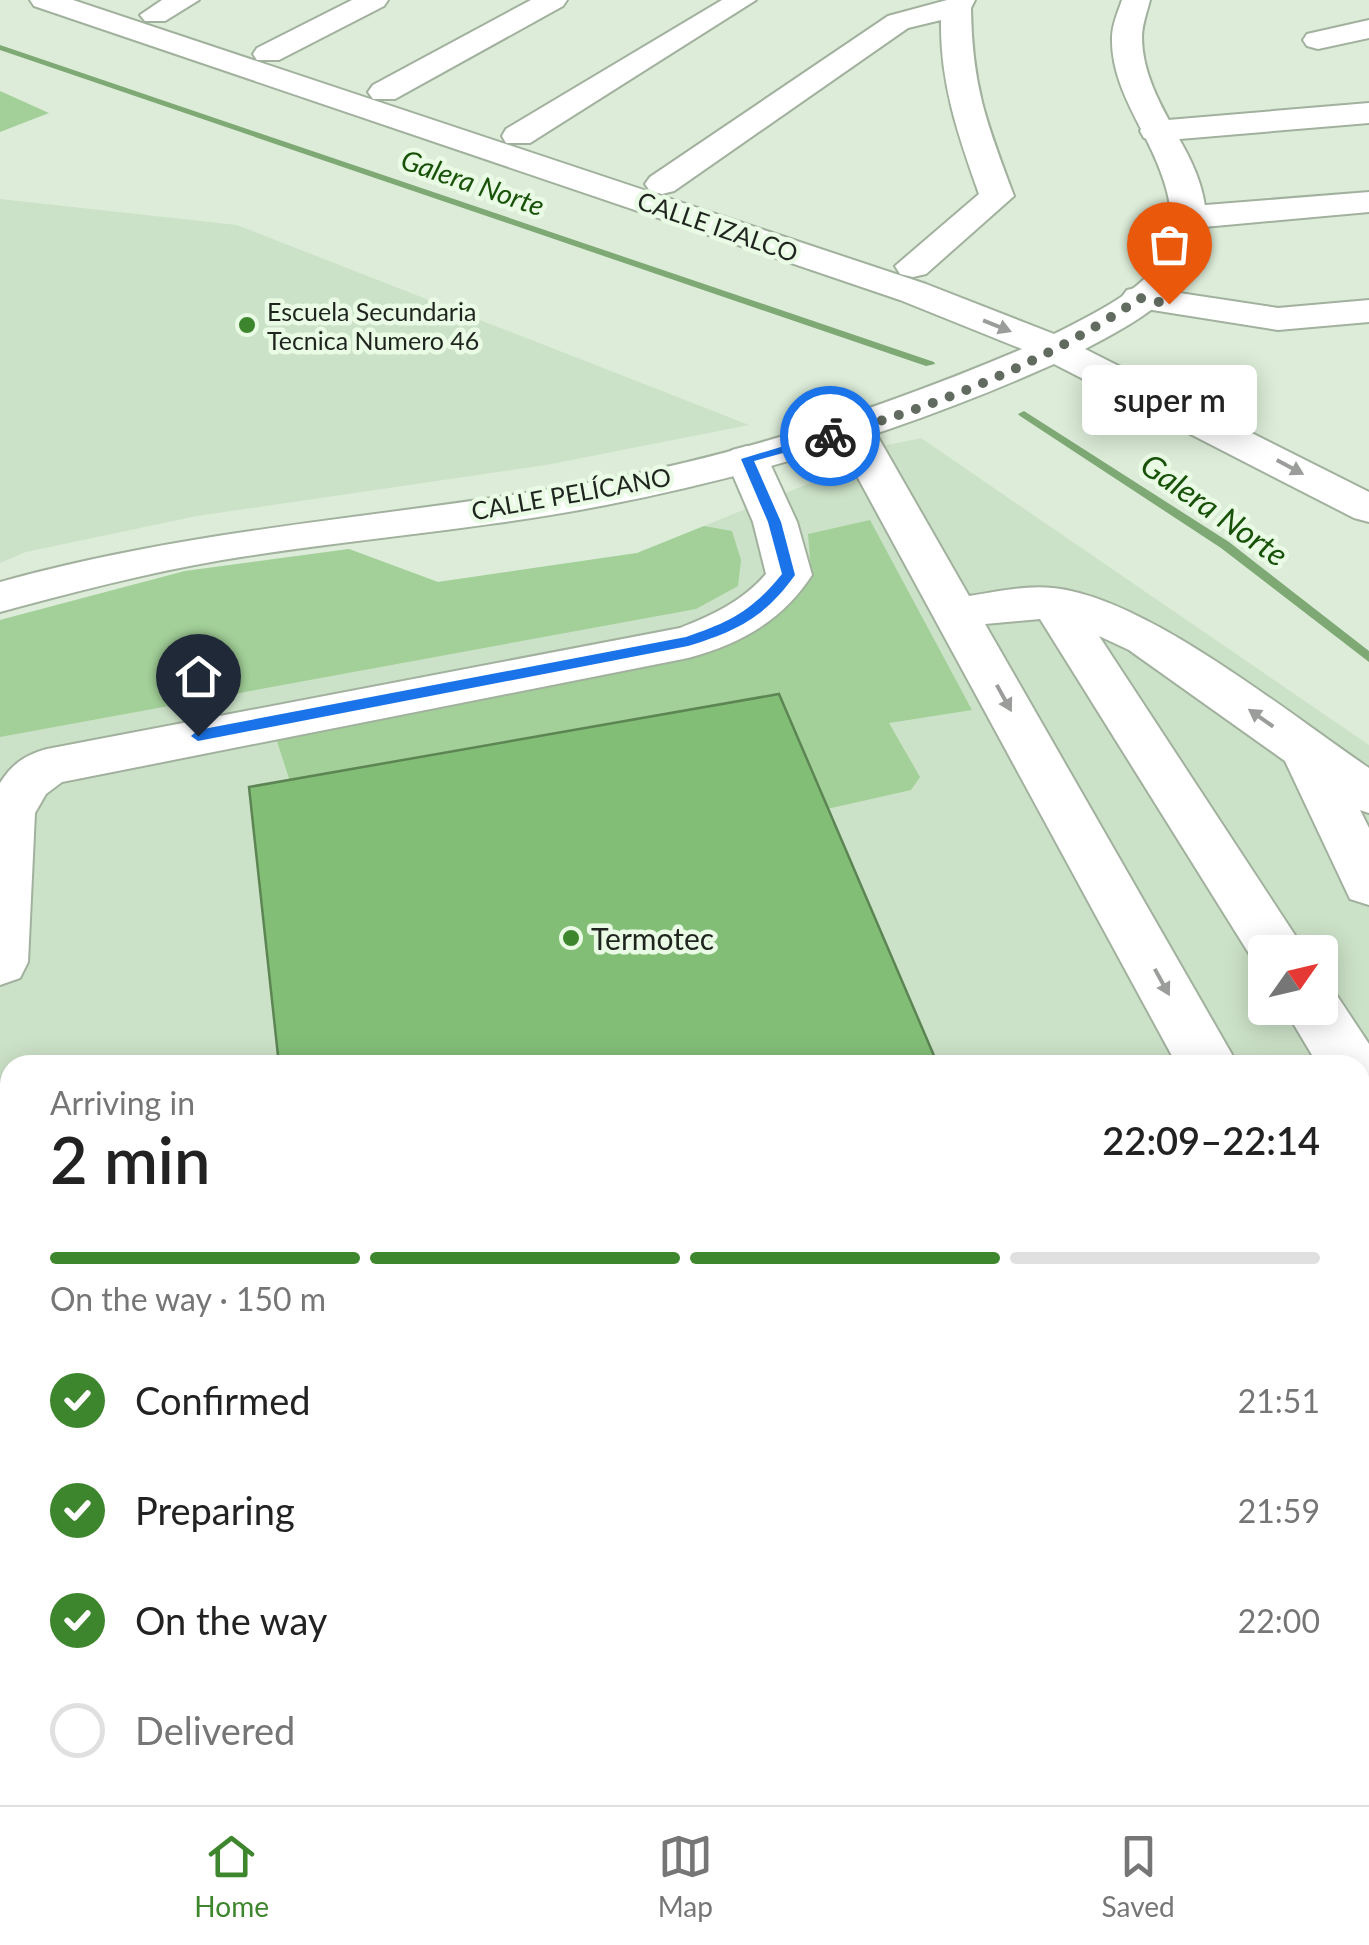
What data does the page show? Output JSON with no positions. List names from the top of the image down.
{
  "streets": {
    "main road": ["CALLE IZALCO", "CALLE PELÍCANO"]
  },
  "crossings": [
    ["CALLE IZALCO", "CALLE PELÍCANO"]
  ],
  "water": ["Galera Norte"],
  "places": ["super m", "Escuela Secundaria Tecnica Numero 46", "Termotec"],
  "north": "top right",
  "page": {
    "bubble": "super m",
    "heading": ["2 min", "Arriving in", "22:09–22:14"],
    "bar": "On the way · 150 m",
    "list": [
      ["Confirmed", "21:51"],
      ["Preparing", "21:59"],
      ["On the way", "22:00"],
      "Delivered"
    ],
    "tabs": ["Home", "Map", "Saved"]
  }
}
